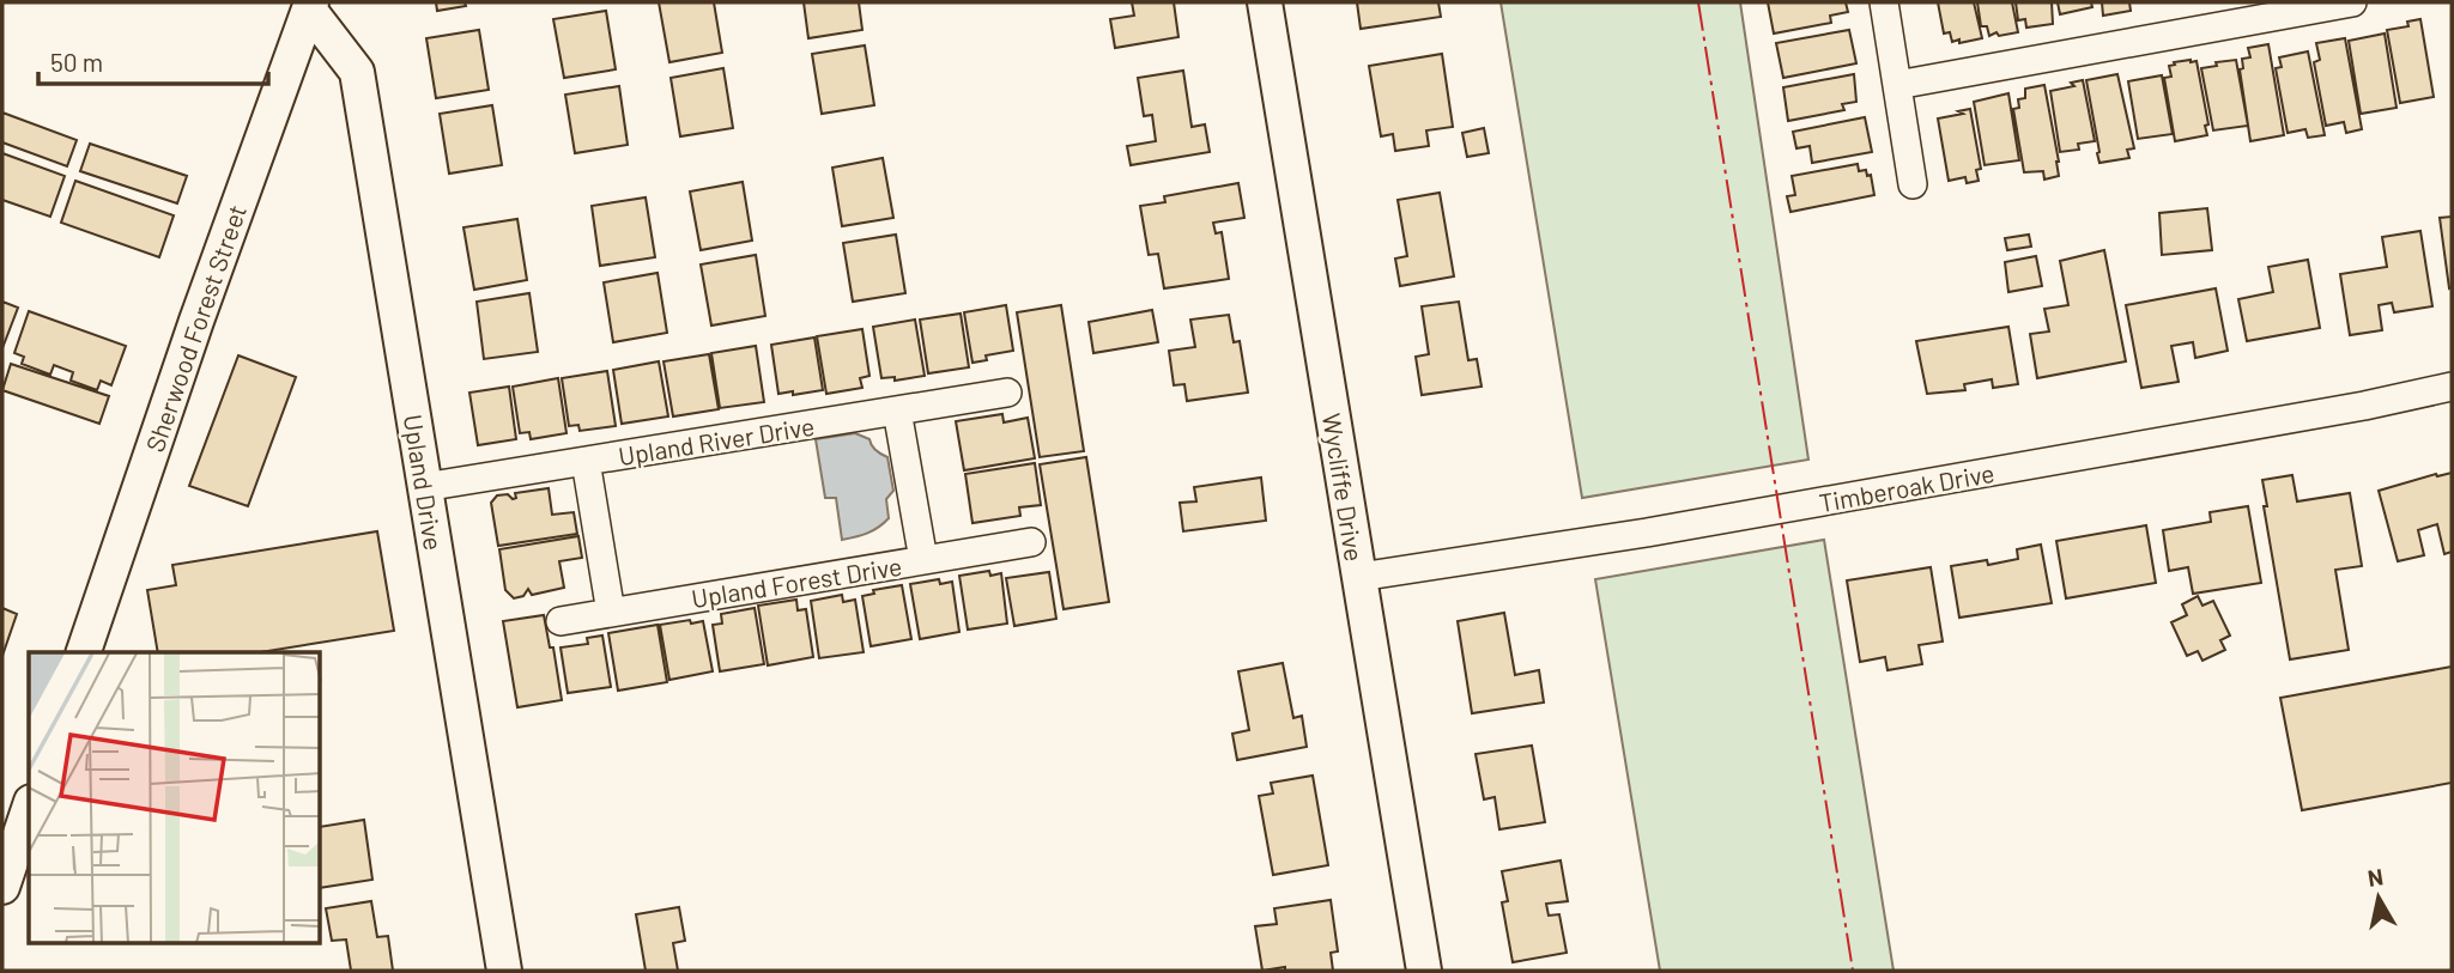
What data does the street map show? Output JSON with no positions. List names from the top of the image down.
{
  "streets": {
    "street": [
      "Sherwood Forest Street",
      "Upland River Drive",
      "Upland Drive",
      "Wycliffe Drive",
      "Timberoak Drive",
      "Upland Forest Drive"
    ]
  },
  "crossings": [
    ["Sherwood Forest Street", "Upland Drive"],
    ["Upland River Drive", "Upland Drive"],
    ["Wycliffe Drive", "Timberoak Drive"]
  ],
  "scale_bar": "50 m",
  "north": "top"
}
